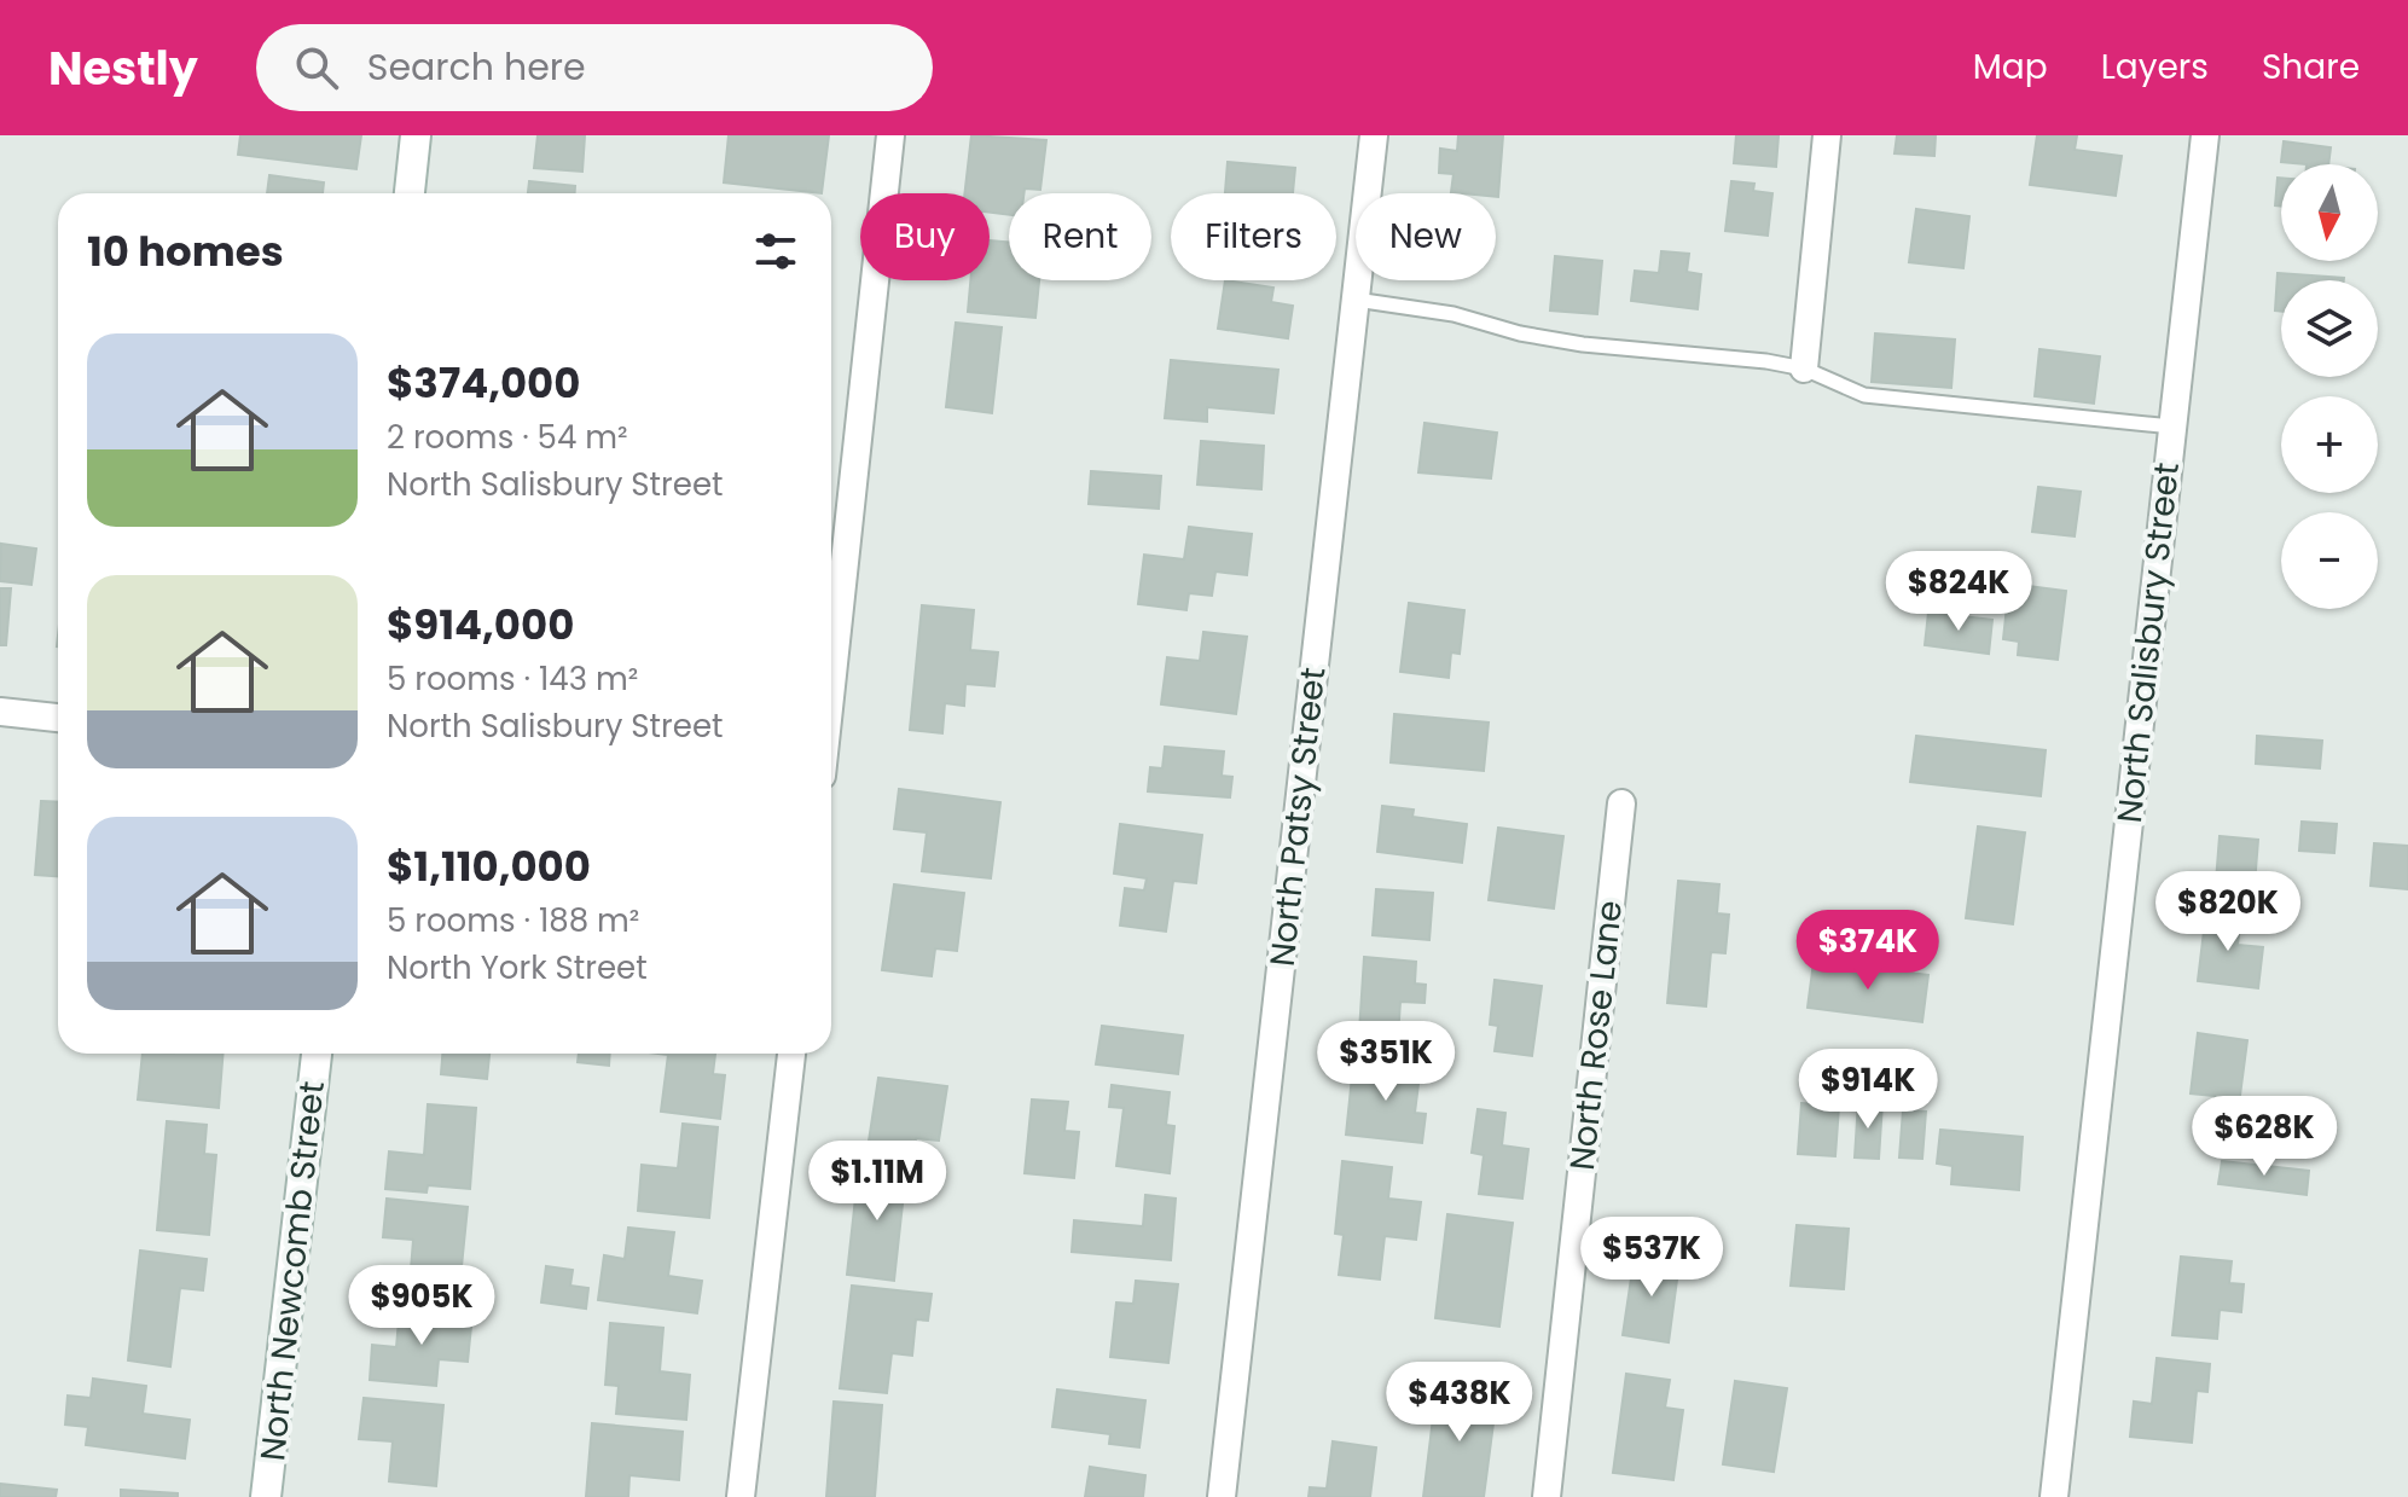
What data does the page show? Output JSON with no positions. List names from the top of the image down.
{
  "streets": {
    "main road": ["North Newcomb Street"],
    "street": ["North Salisbury Street", "North Patsy Street", "North Rose Lane"]
  },
  "north": "bottom",
  "page": {
    "header": "Nestly",
    "search": "Search here",
    "nav": ["Map", "Layers", "Share"],
    "map_buttons": ["+", "−"],
    "chip": [
      "Buy",
      "Rent",
      "Filters",
      "New"
    ],
    "heading": "10 homes",
    "list": [
      {
        "name": "$374,000",
        "note": "2 rooms · 54 m² · North Salisbury Street"
      },
      {
        "name": "$914,000",
        "note": "5 rooms · 143 m² · North Salisbury Street"
      },
      {
        "name": "$1,110,000",
        "note": "5 rooms · 188 m² · North York Street"
      }
    ],
    "price": [
      "$824K",
      "$820K",
      "$374K",
      "$351K",
      "$914K",
      "$628K",
      "$1.11M",
      "$537K",
      "$905K",
      "$438K"
    ]
  }
}
